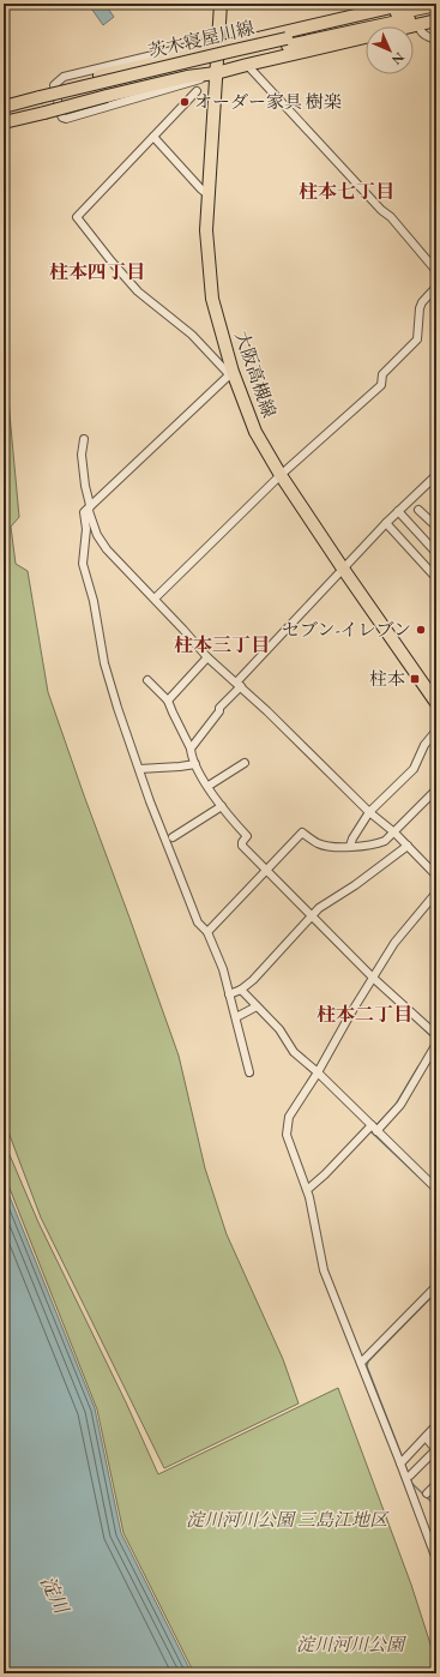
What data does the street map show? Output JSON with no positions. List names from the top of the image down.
{
  "streets": {
    "main road": ["茨木寝屋川線", "大阪高槻線"]
  },
  "districts": [
    "柱本七丁目",
    "柱本四丁目",
    "柱本三丁目",
    "柱本二丁目"
  ],
  "water": ["淀川"],
  "parks": ["淀川河川公園 三島江地区", "淀川河川公園"],
  "places": {
    "other": ["オーダー家具 樹楽", "セブン-イレブン"],
    "transit": ["柱本"]
  },
  "north": "bottom right"
}
